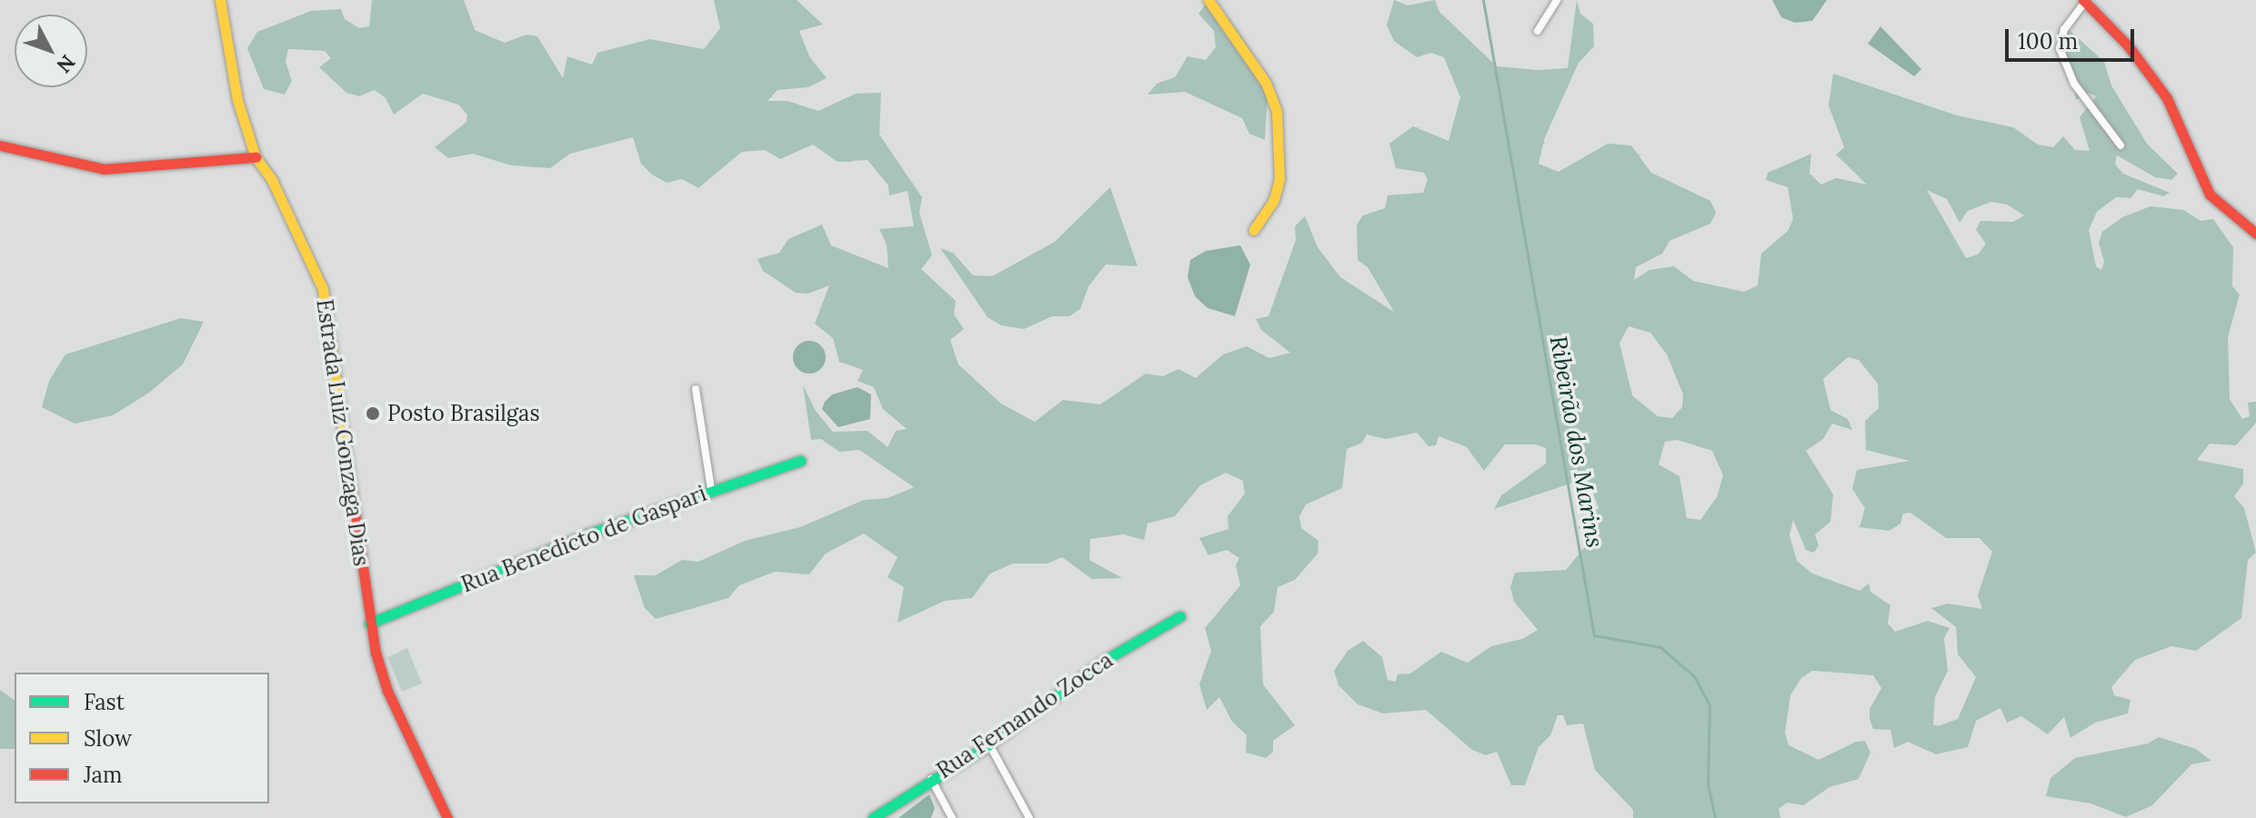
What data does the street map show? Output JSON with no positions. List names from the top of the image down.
{
  "streets": {
    "street": ["Estrada Luiz Gonzaga Dias", "Rua Benedicto de Gaspari", "Rua Fernando Zocca"]
  },
  "crossings": [
    ["Estrada Luiz Gonzaga Dias", "Rua Benedicto de Gaspari"]
  ],
  "water": ["Ribeirão dos Marins"],
  "places": ["Posto Brasilgas"],
  "legend": ["Fast", "Slow", "Jam"],
  "scale_bar": "100 m",
  "north": "bottom right"
}
